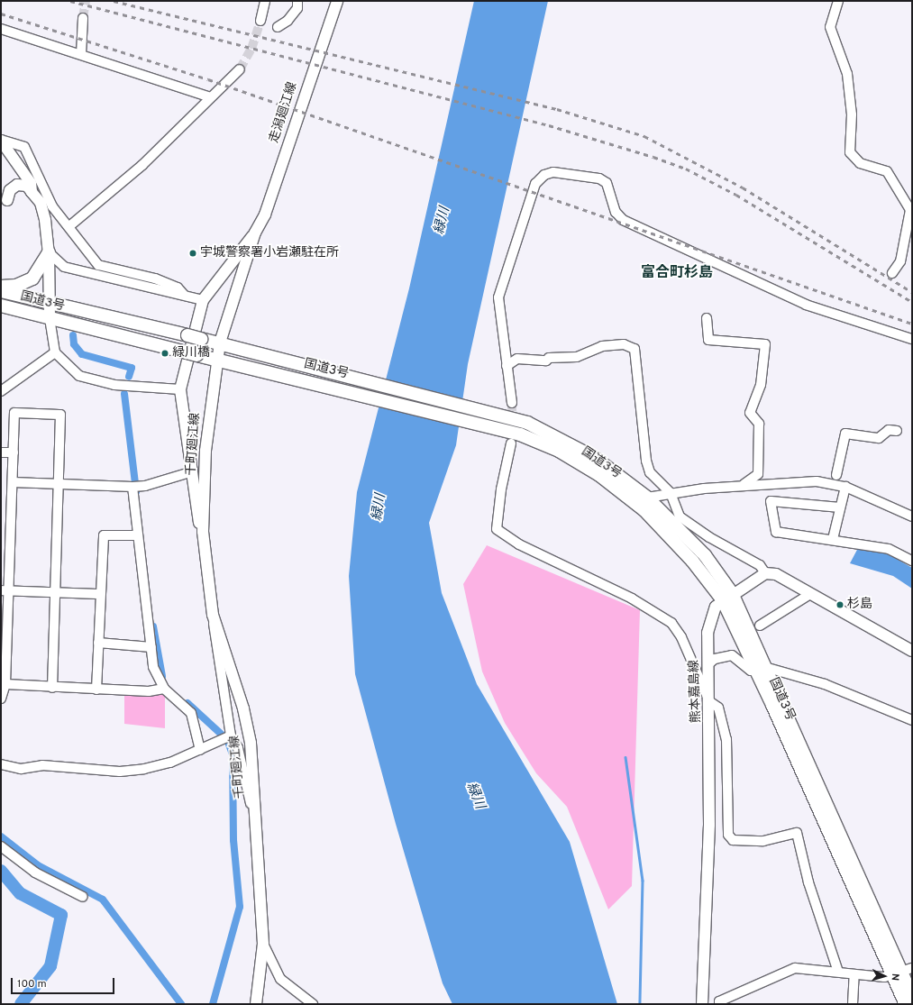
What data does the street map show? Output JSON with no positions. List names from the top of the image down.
{
  "streets": {
    "highway": ["国道3号"],
    "main road": ["走潟廻江線", "千町廻江線", "熊本嘉島線"]
  },
  "crossings": [
    ["走潟廻江線", "国道3号"],
    ["走潟廻江線", "千町廻江線"],
    ["国道3号", "千町廻江線"],
    ["国道3号", "熊本嘉島線"]
  ],
  "districts": ["富合町杉島"],
  "water": ["緑川"],
  "places": ["宇城警察署小岩瀬駐在所", "緑川橋", "杉島"],
  "scale_bar": "100 m",
  "north": "right"
}
